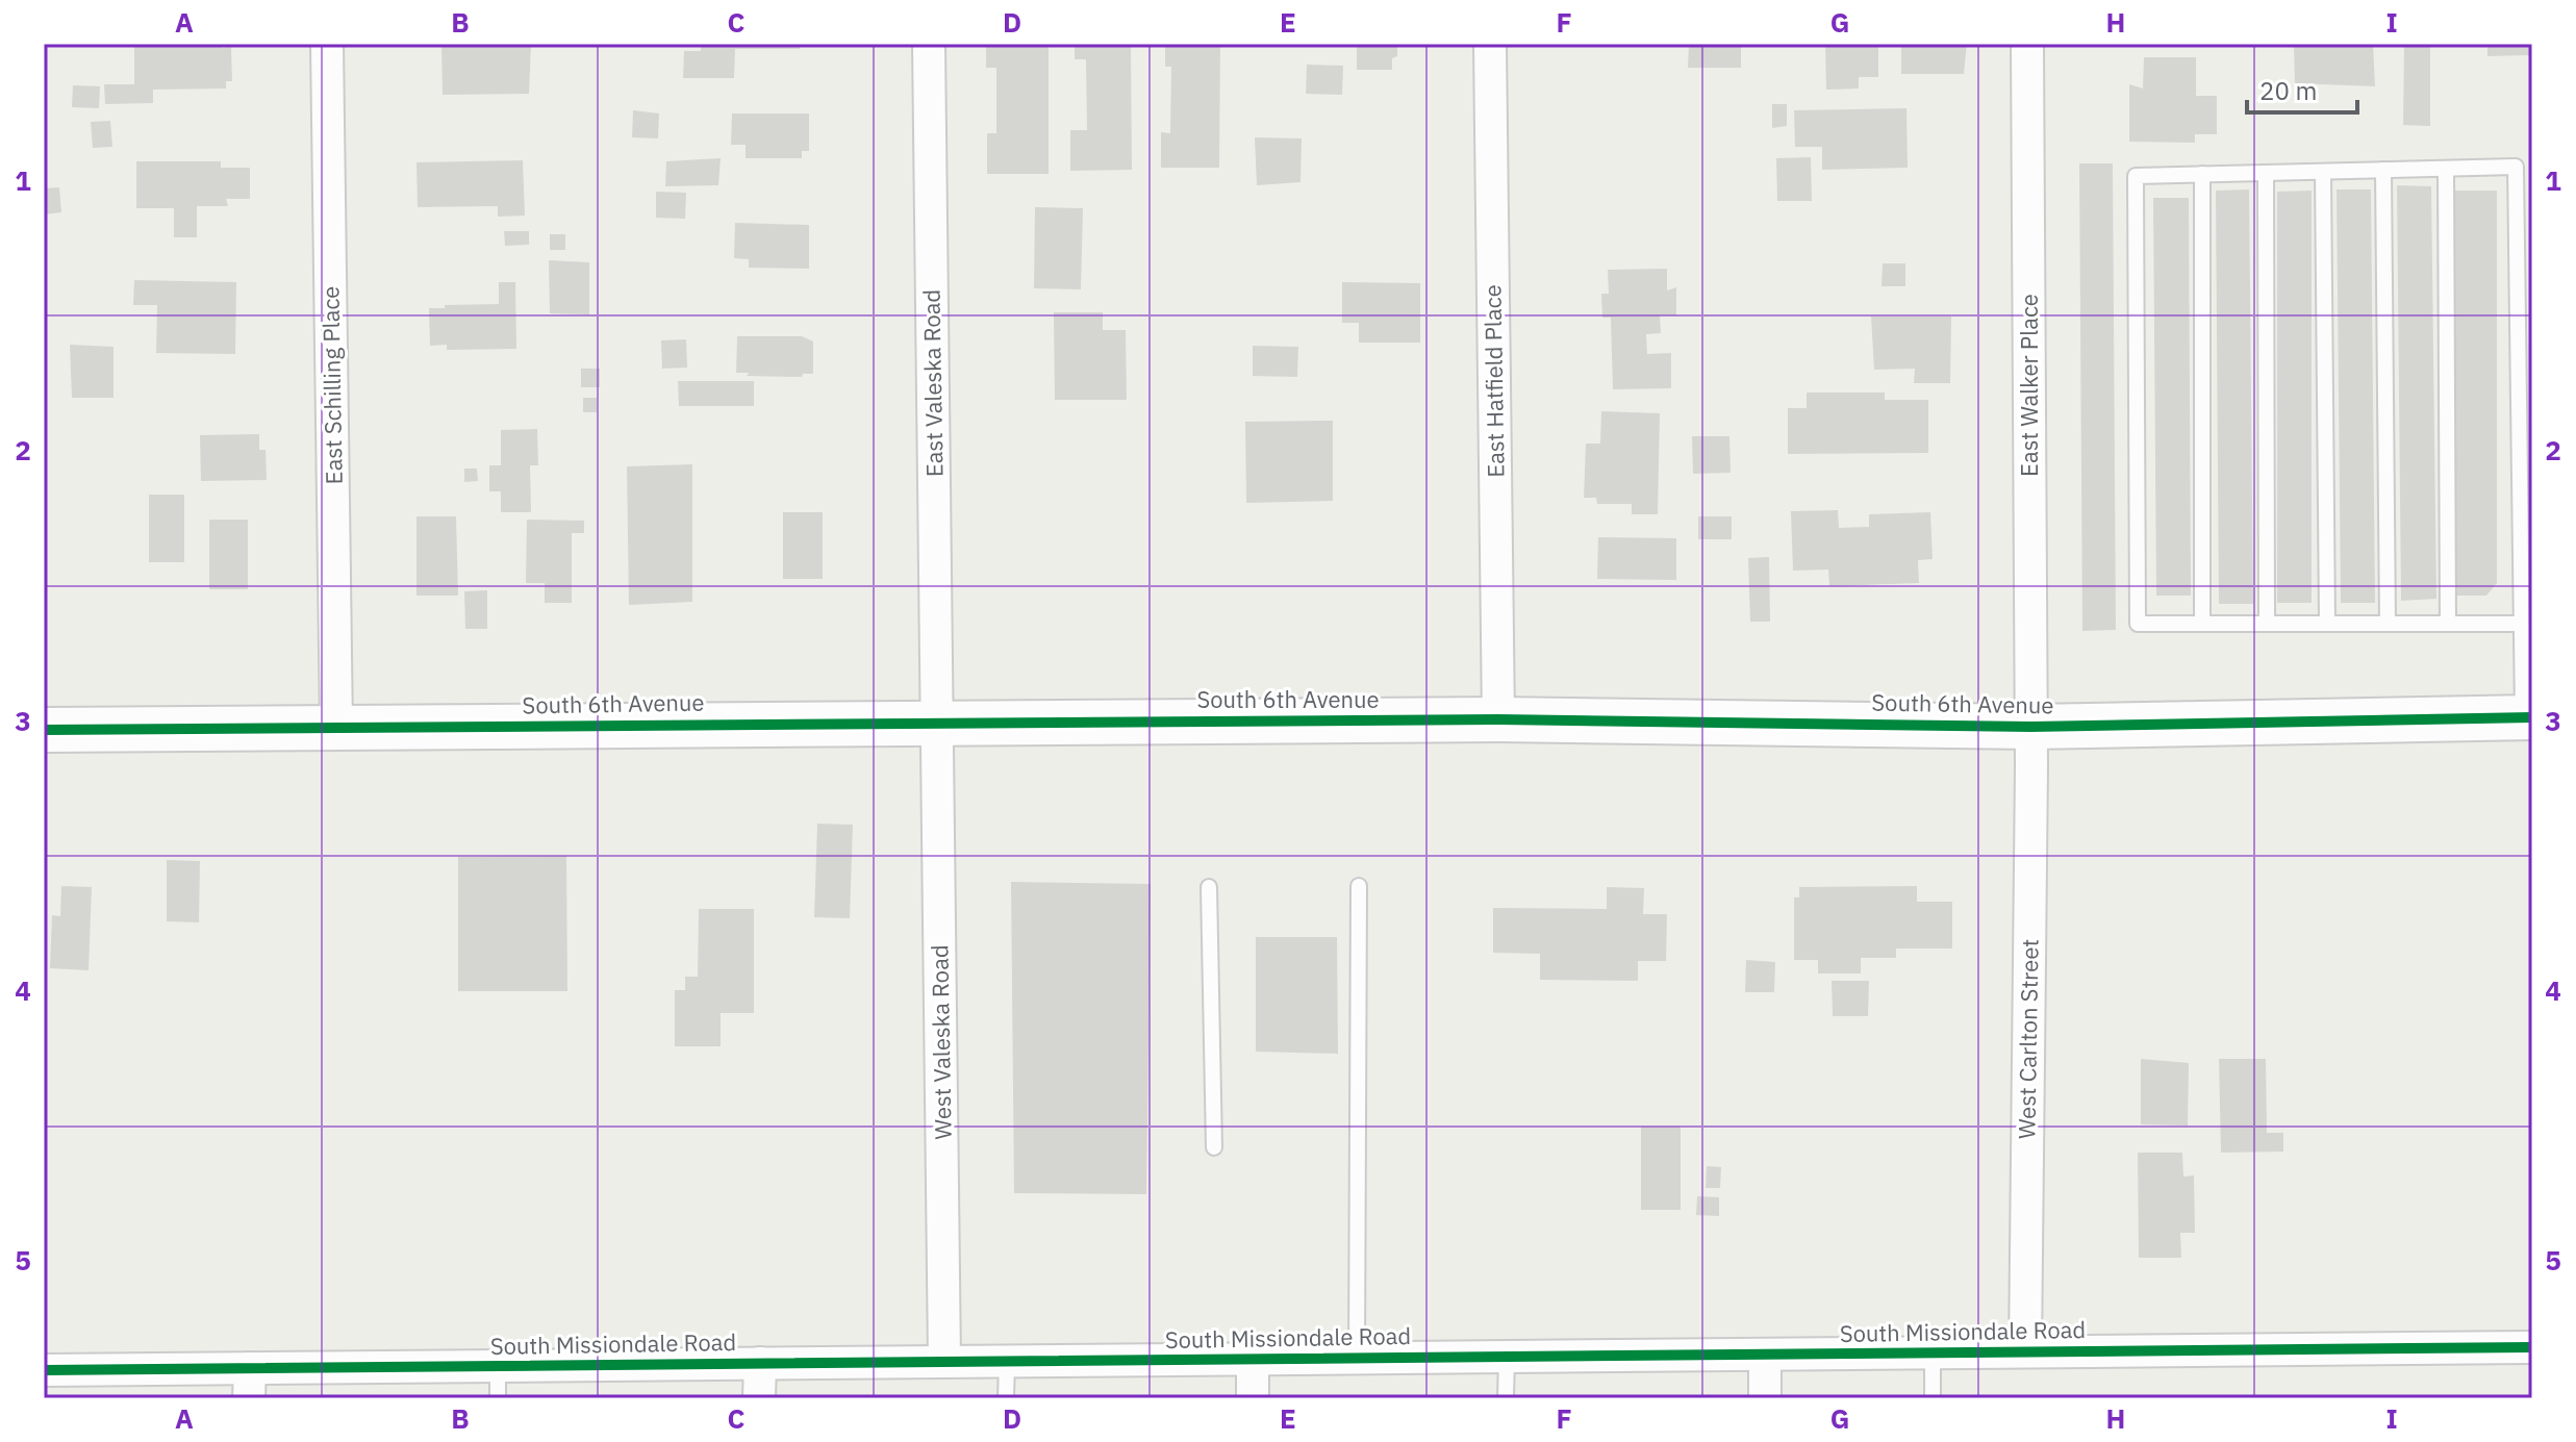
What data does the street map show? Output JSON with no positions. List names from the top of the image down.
{
  "streets": {
    "street": [
      "East Hatfield Place",
      "East Valeska Road",
      "East Schilling Place",
      "East Walker Place",
      "South 6th Avenue",
      "West Carlton Street",
      "West Valeska Road",
      "South Missiondale Road"
    ]
  },
  "crossings": [
    ["East Hatfield Place", "South 6th Avenue"],
    ["East Valeska Road", "South 6th Avenue"],
    ["East Valeska Road", "West Valeska Road"],
    ["East Schilling Place", "South 6th Avenue"],
    ["East Walker Place", "South 6th Avenue"],
    ["East Walker Place", "West Carlton Street"],
    ["South 6th Avenue", "West Carlton Street"],
    ["South 6th Avenue", "West Valeska Road"],
    ["West Carlton Street", "South Missiondale Road"],
    ["West Valeska Road", "South Missiondale Road"]
  ],
  "scale_bar": "20 m",
  "grid": {
    "columns": [
      "A",
      "B",
      "C",
      "D",
      "E",
      "F",
      "G",
      "H",
      "I"
    ],
    "rows": [
      "1",
      "2",
      "3",
      "4",
      "5"
    ]
  }
}
